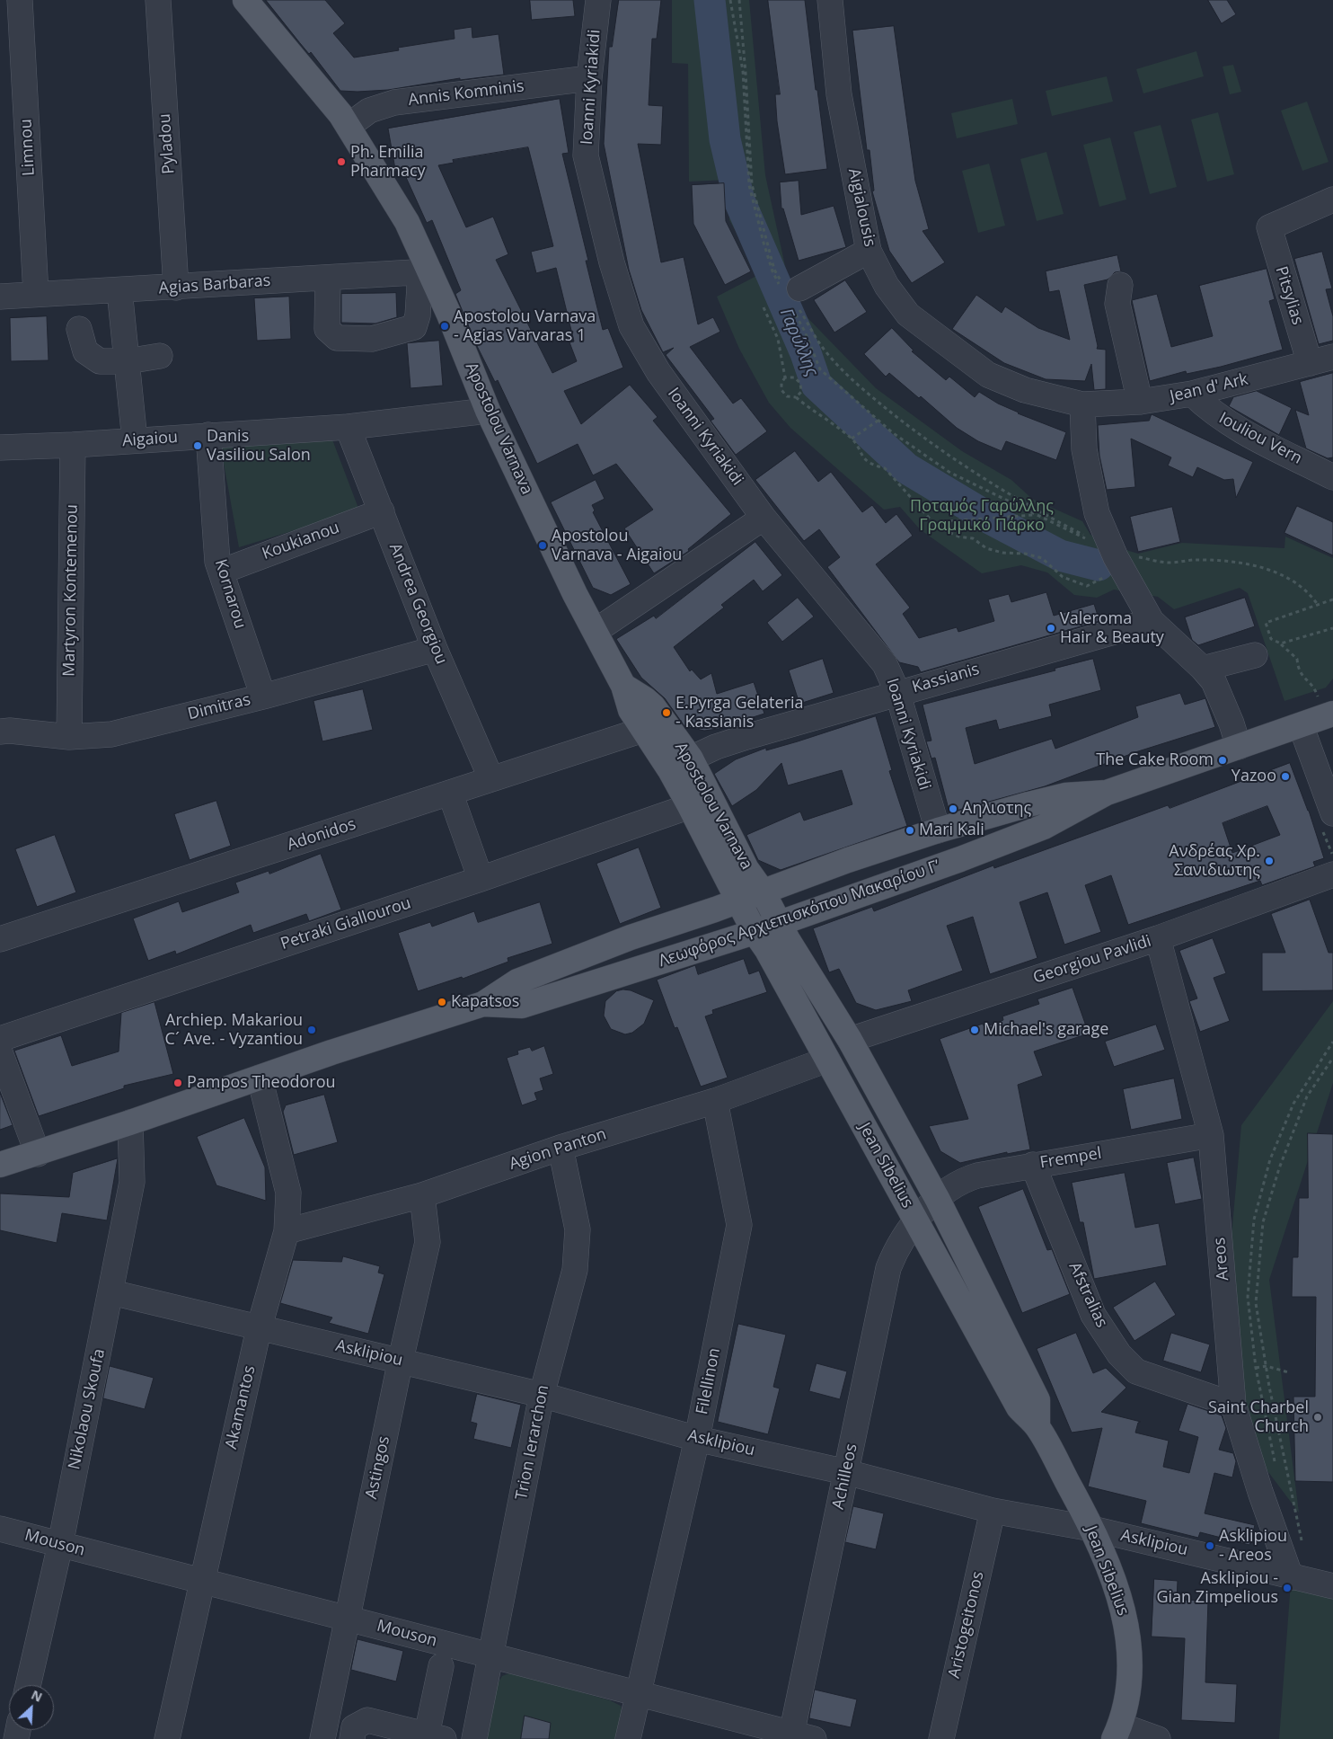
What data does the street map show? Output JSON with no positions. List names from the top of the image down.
{
  "streets": {
    "main road": ["Apostolou Varnava", "Λεωφόρος Αρχιεπισκόπου Μακαρίου Γ’", "Jean Sibelius"],
    "street": [
      "Ioanni Kyriakidi",
      "Annis Komninis",
      "Pyladou",
      "Limnou",
      "Aigialousis",
      "Agias Barbaras",
      "Pitsylias",
      "Jean d' Ark",
      "Iouliou Vern",
      "Aigaiou",
      "Koukianou",
      "Martyron Kontemenou",
      "Kornarou",
      "Andrea Georgiou",
      "Kassianis",
      "Dimitras",
      "Adonidos",
      "Petraki Giallourou",
      "Georgiou Pavlidi",
      "Agion Panton",
      "Frempel",
      "Areos",
      "Afstralias",
      "Asklipiou",
      "Filellinon",
      "Akamantos",
      "Nikolaou Skoufa",
      "Trion Ierarchon",
      "Astingos",
      "Achilleos",
      "Mouson",
      "Aristogeitonos"
    ]
  },
  "crossings": [
    ["Ioanni Kyriakidi", "Annis Komninis"],
    ["Ioanni Kyriakidi", "Kassianis"],
    ["Ioanni Kyriakidi", "Λεωφόρος Αρχιεπισκόπου Μακαρίου Γ’"],
    ["Annis Komninis", "Apostolou Varnava"],
    ["Pyladou", "Agias Barbaras"],
    ["Limnou", "Agias Barbaras"],
    ["Aigialousis", "Jean d' Ark"],
    ["Agias Barbaras", "Apostolou Varnava"],
    ["Pitsylias", "Jean d' Ark"],
    ["Jean d' Ark", "Iouliou Vern"],
    ["Apostolou Varnava", "Aigaiou"],
    ["Apostolou Varnava", "Kassianis"],
    ["Apostolou Varnava", "Adonidos"],
    ["Apostolou Varnava", "Λεωφόρος Αρχιεπισκόπου Μακαρίου Γ’"],
    ["Apostolou Varnava", "Petraki Giallourou"],
    ["Apostolou Varnava", "Jean Sibelius"],
    ["Aigaiou", "Martyron Kontemenou"],
    ["Aigaiou", "Kornarou"],
    ["Aigaiou", "Andrea Georgiou"],
    ["Koukianou", "Kornarou"],
    ["Koukianou", "Andrea Georgiou"],
    ["Martyron Kontemenou", "Dimitras"],
    ["Kornarou", "Dimitras"],
    ["Andrea Georgiou", "Dimitras"],
    ["Andrea Georgiou", "Adonidos"],
    ["Λεωφόρος Αρχιεπισκόπου Μακαρίου Γ’", "Jean Sibelius"],
    ["Λεωφόρος Αρχιεπισκόπου Μακαρίου Γ’", "Akamantos"],
    ["Λεωφόρος Αρχιεπισκόπου Μακαρίου Γ’", "Nikolaou Skoufa"],
    ["Georgiou Pavlidi", "Jean Sibelius"],
    ["Georgiou Pavlidi", "Areos"],
    ["Agion Panton", "Jean Sibelius"],
    ["Agion Panton", "Filellinon"],
    ["Agion Panton", "Akamantos"],
    ["Agion Panton", "Trion Ierarchon"],
    ["Agion Panton", "Astingos"],
    ["Frempel", "Jean Sibelius"],
    ["Frempel", "Areos"],
    ["Frempel", "Afstralias"],
    ["Frempel", "Achilleos"],
    ["Jean Sibelius", "Asklipiou"],
    ["Jean Sibelius", "Achilleos"],
    ["Areos", "Afstralias"],
    ["Areos", "Asklipiou"],
    ["Asklipiou", "Filellinon"],
    ["Asklipiou", "Akamantos"],
    ["Asklipiou", "Nikolaou Skoufa"],
    ["Asklipiou", "Trion Ierarchon"],
    ["Asklipiou", "Astingos"],
    ["Asklipiou", "Achilleos"],
    ["Asklipiou", "Aristogeitonos"],
    ["Filellinon", "Mouson"],
    ["Akamantos", "Mouson"],
    ["Nikolaou Skoufa", "Mouson"],
    ["Trion Ierarchon", "Mouson"],
    ["Astingos", "Mouson"],
    ["Achilleos", "Mouson"]
  ],
  "water": ["Γαρύλλης"],
  "parks": ["Ποταμός Γαρύλλης Γραμμικό Πάρκο"],
  "places": [
    "Ph. Emilia Pharmacy",
    "Apostolou Varnava - Agias Varvaras 1",
    "Danis Vasiliou Salon",
    "Apostolou Varnava - Aigaiou",
    "Valeroma Hair & Beauty",
    "E.Pyrga Gelateria - Kassianis",
    "The Cake Room",
    "Yazoo",
    "Αηλιοτης",
    "Mari Kali",
    "Ανδρέας Χρ. Σανιδιωτης",
    "Kapatsos",
    "Archiep. Makariou C´ Ave. - Vyzantiou",
    "Michael's garage",
    "Pampos Theodorou",
    "Saint Charbel Church",
    "Asklipiou - Areos",
    "Asklipiou - Gian Zimpelious"
  ],
  "north": "top right"
}
